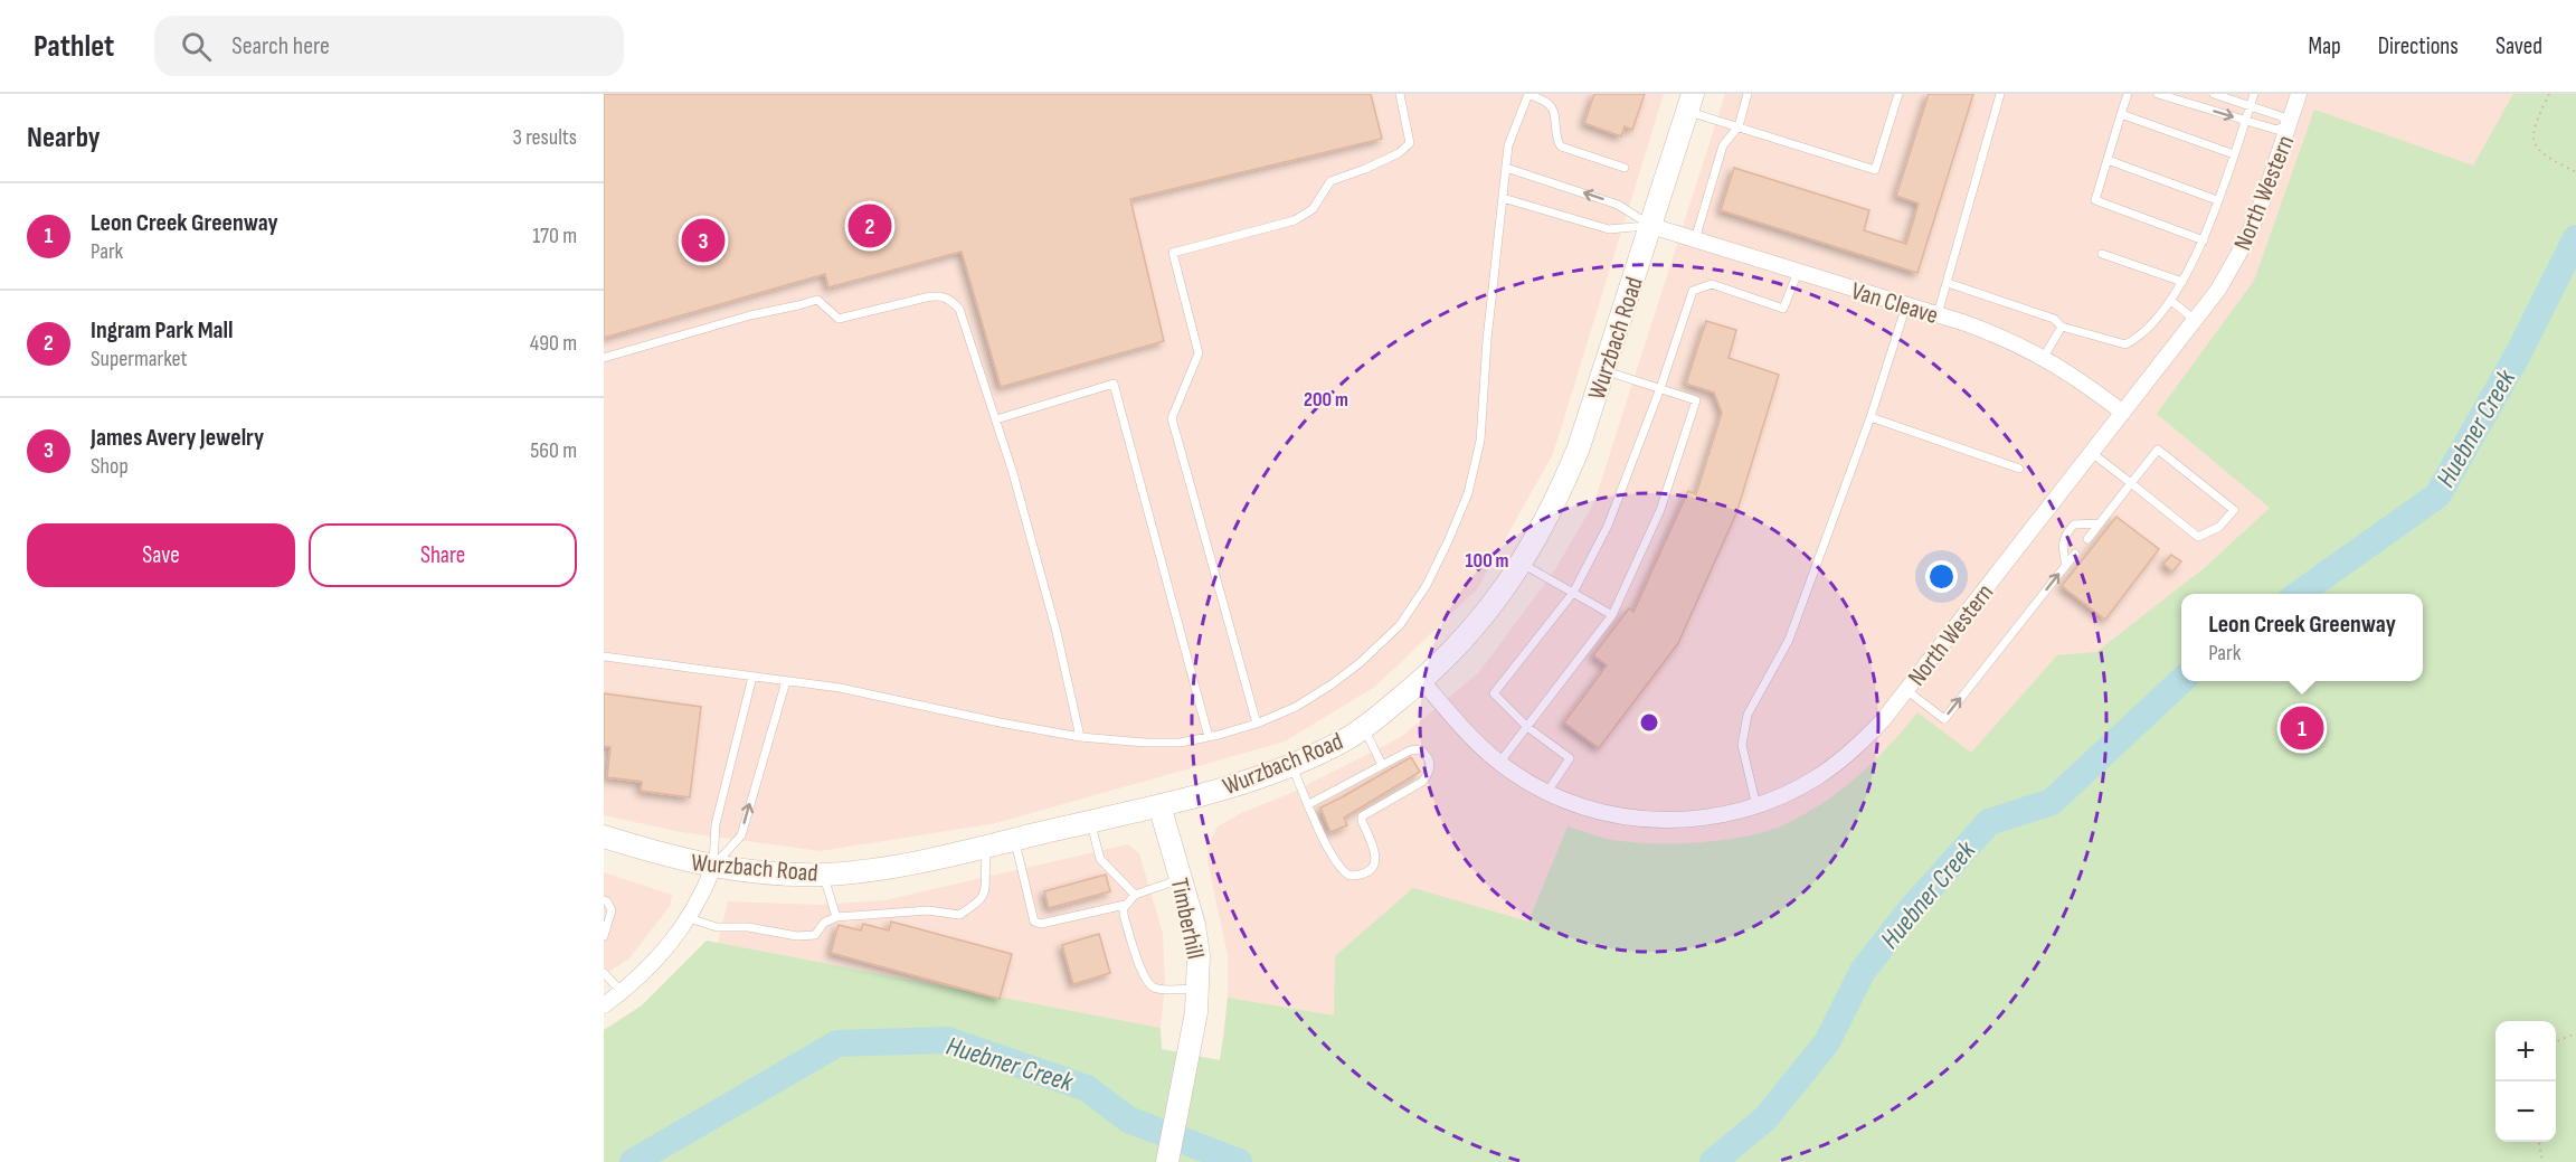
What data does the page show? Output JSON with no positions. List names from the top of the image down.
{
  "streets": {
    "main road": ["Wurzbach Road", "Timberhill"],
    "street": ["North Western", "Van Cleave"]
  },
  "crossings": [
    ["North Western", "Van Cleave"],
    ["North Western", "Wurzbach Road"],
    ["Van Cleave", "Wurzbach Road"],
    ["Wurzbach Road", "Timberhill"]
  ],
  "water": ["Huebner Creek"],
  "page": {
    "header": "Pathlet",
    "search": "Search here",
    "nav": ["Map", "Directions", "Saved"],
    "heading": ["Nearby", "3 results"],
    "list": [
      {
        "mark": "1",
        "name": "Leon Creek Greenway",
        "note": "Park",
        "value": "170 m"
      },
      {
        "mark": "2",
        "name": "Ingram Park Mall",
        "note": "Supermarket",
        "value": "490 m"
      },
      {
        "mark": "3",
        "name": "James Avery Jewelry",
        "note": "Shop",
        "value": "560 m"
      }
    ],
    "pins": ["2", "3", "1"],
    "buttons": ["Save", "Share"],
    "popup": ["Leon Creek Greenway", "Park"],
    "map_buttons": ["+", "−"]
  },
  "rings": ["200 m", "100 m"]
}
